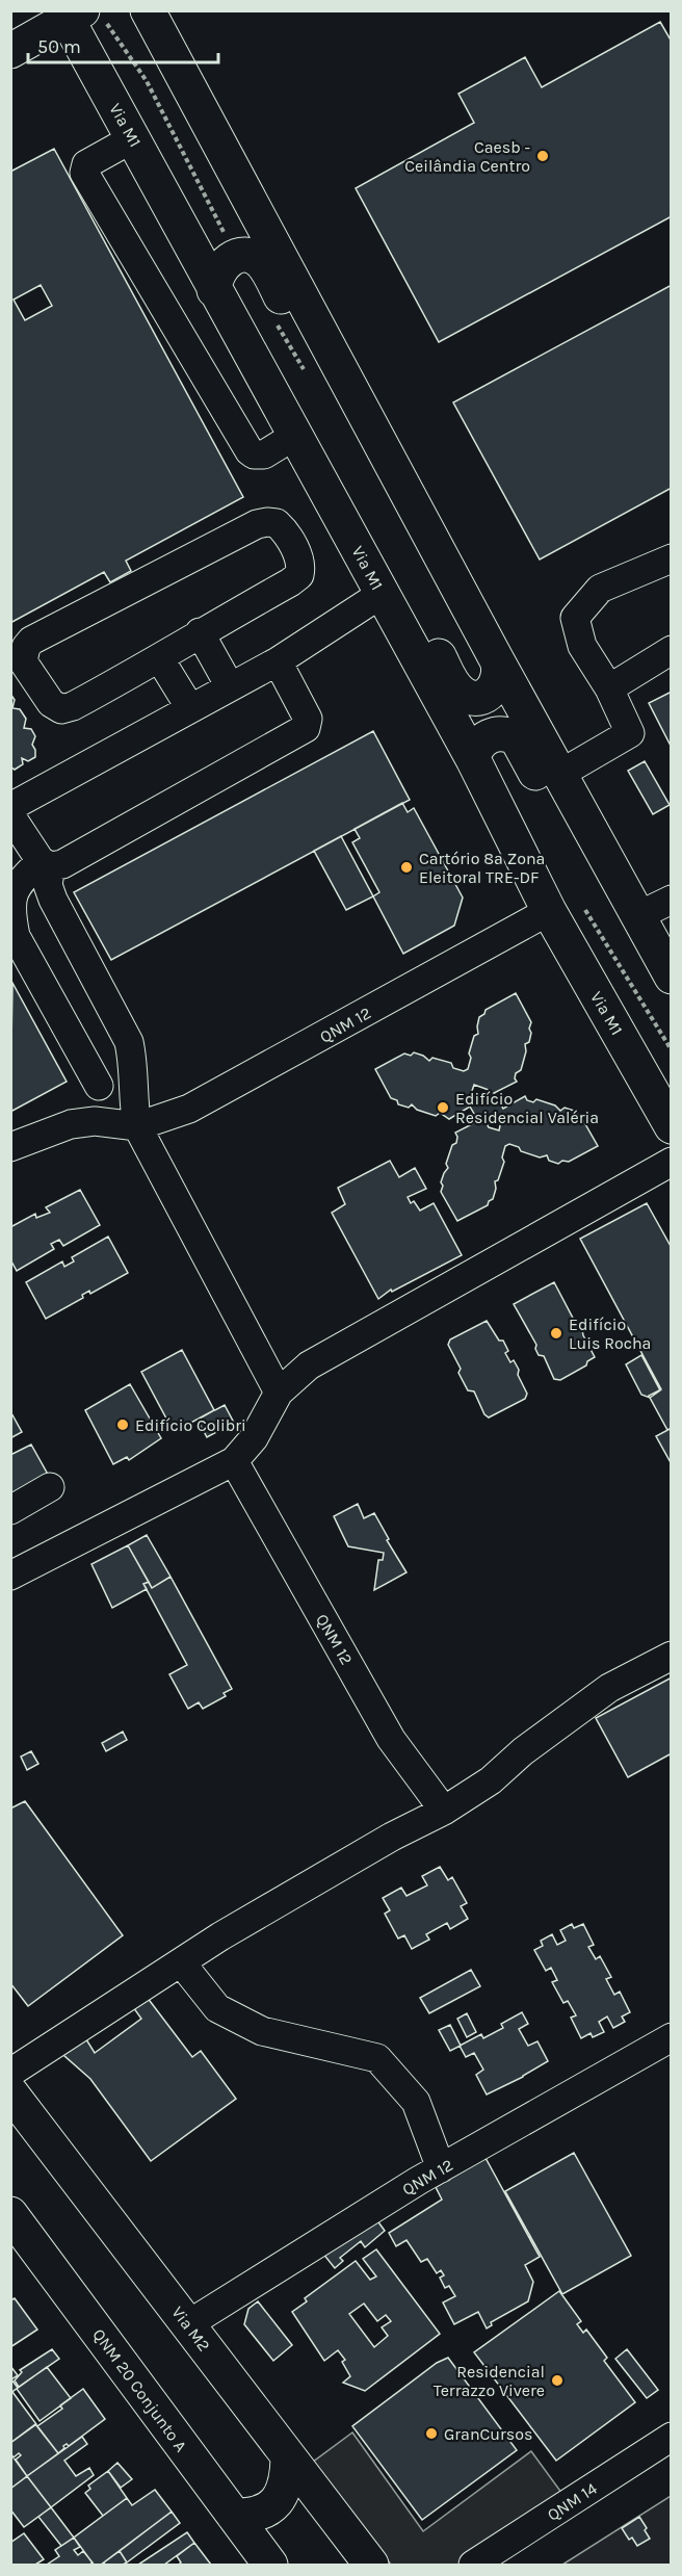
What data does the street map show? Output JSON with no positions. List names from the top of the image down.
{
  "streets": {
    "main road": ["Via M1", "Via M2", "QNM 20 Conjunto A"],
    "street": ["QNM 12", "QNM 14"]
  },
  "crossings": [
    ["Via M1", "QNM 12"],
    ["QNM 12", "Via M2"]
  ],
  "places": [
    "Caesb - Ceilândia Centro",
    "Cartório 8ª Zona Eleitoral TRE-DF",
    "Edifício Residencial Valéria",
    "Edifício Luis Rocha",
    "Edifício Colibri",
    "Residencial Terrazzo Vivere",
    "GranCursos"
  ],
  "scale_bar": "50 m"
}
